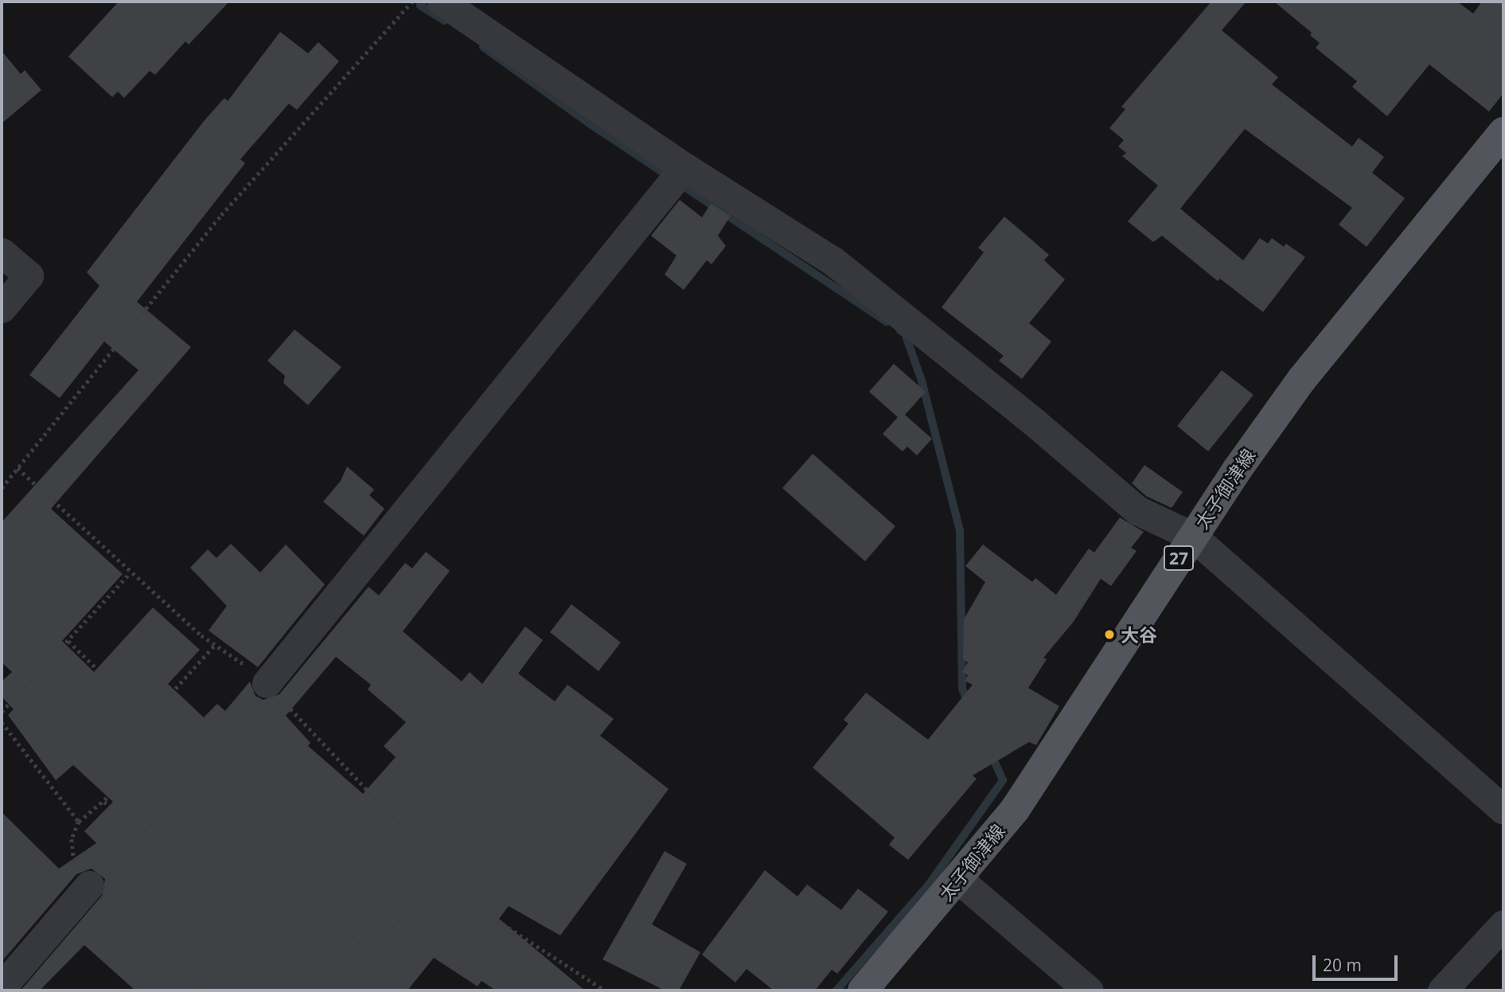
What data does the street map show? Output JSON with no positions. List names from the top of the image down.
{
  "streets": {
    "main road": ["太子御津線", "27"]
  },
  "places": ["大谷"],
  "scale_bar": "20 m"
}
